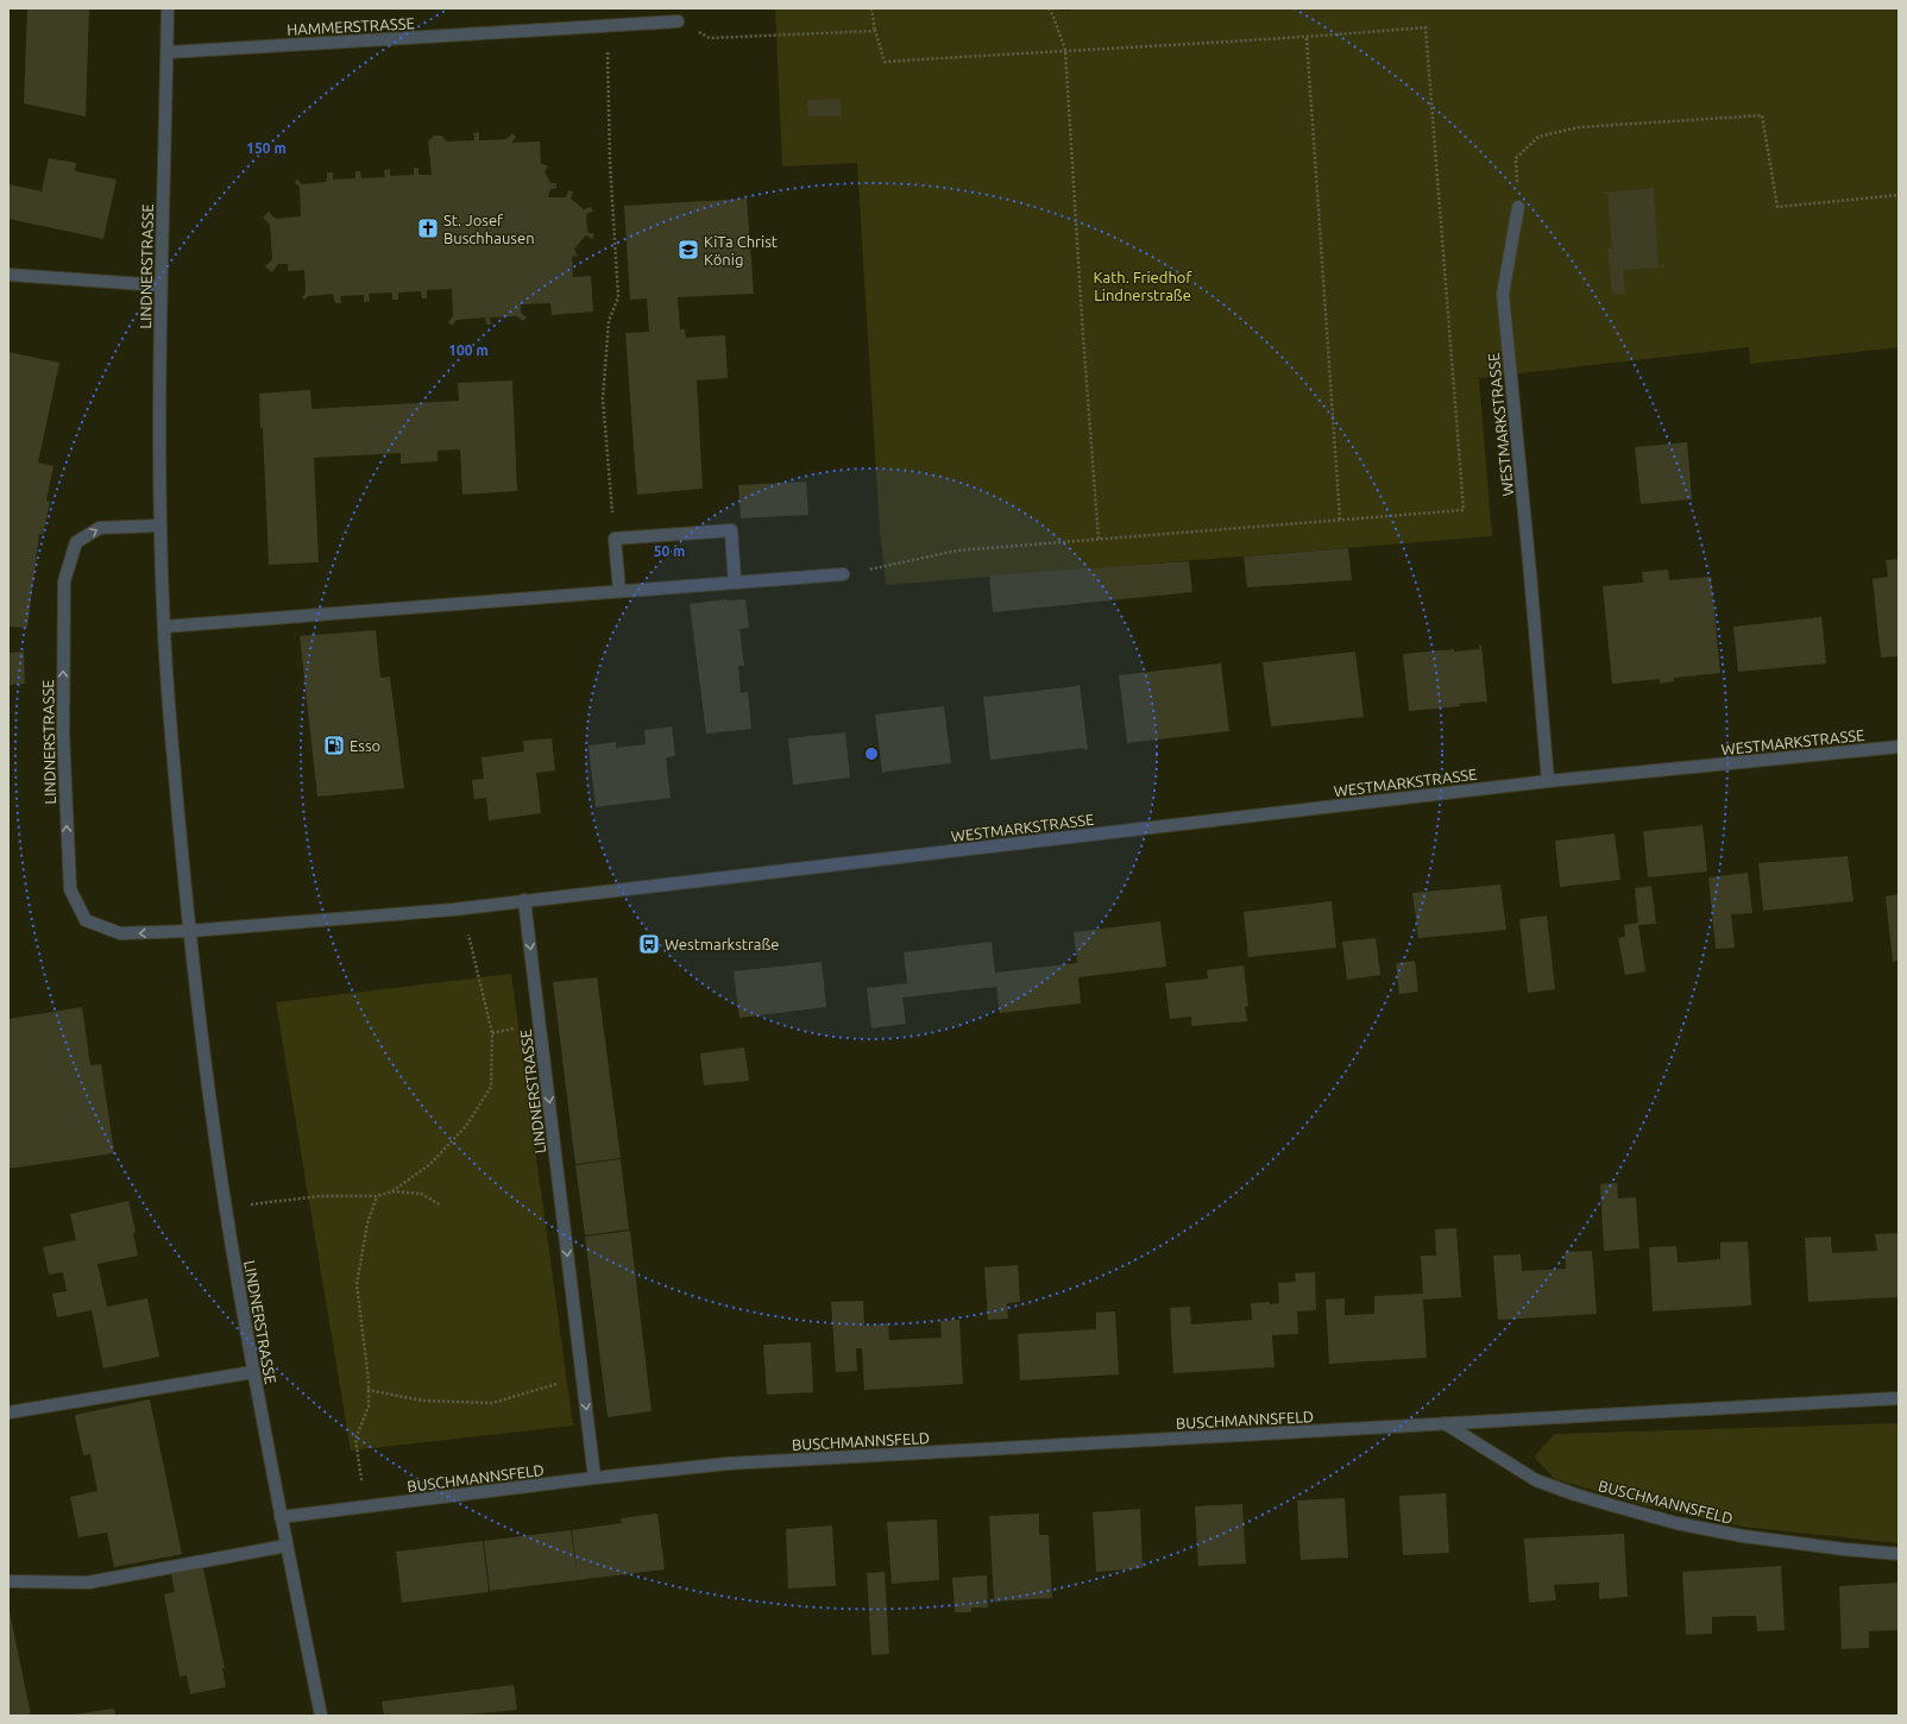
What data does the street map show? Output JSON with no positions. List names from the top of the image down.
{
  "streets": {
    "street": [
      "HAMMERSTRASSE",
      "LINDNERSTRASSE",
      "WESTMARKSTRASSE",
      "BUSCHMANNSFELD"
    ]
  },
  "crossings": [
    ["HAMMERSTRASSE", "LINDNERSTRASSE"],
    ["LINDNERSTRASSE", "WESTMARKSTRASSE"],
    ["LINDNERSTRASSE", "BUSCHMANNSFELD"]
  ],
  "parks": ["Kath. Friedhof Lindnerstraße"],
  "places": {
    "church": ["St. Josef Buschhausen"],
    "school or university": ["KiTa Christ König"],
    "fuel station": ["Esso"],
    "bus stop": ["Westmarkstraße"]
  },
  "rings": ["150 m", "100 m", "50 m"]
}
